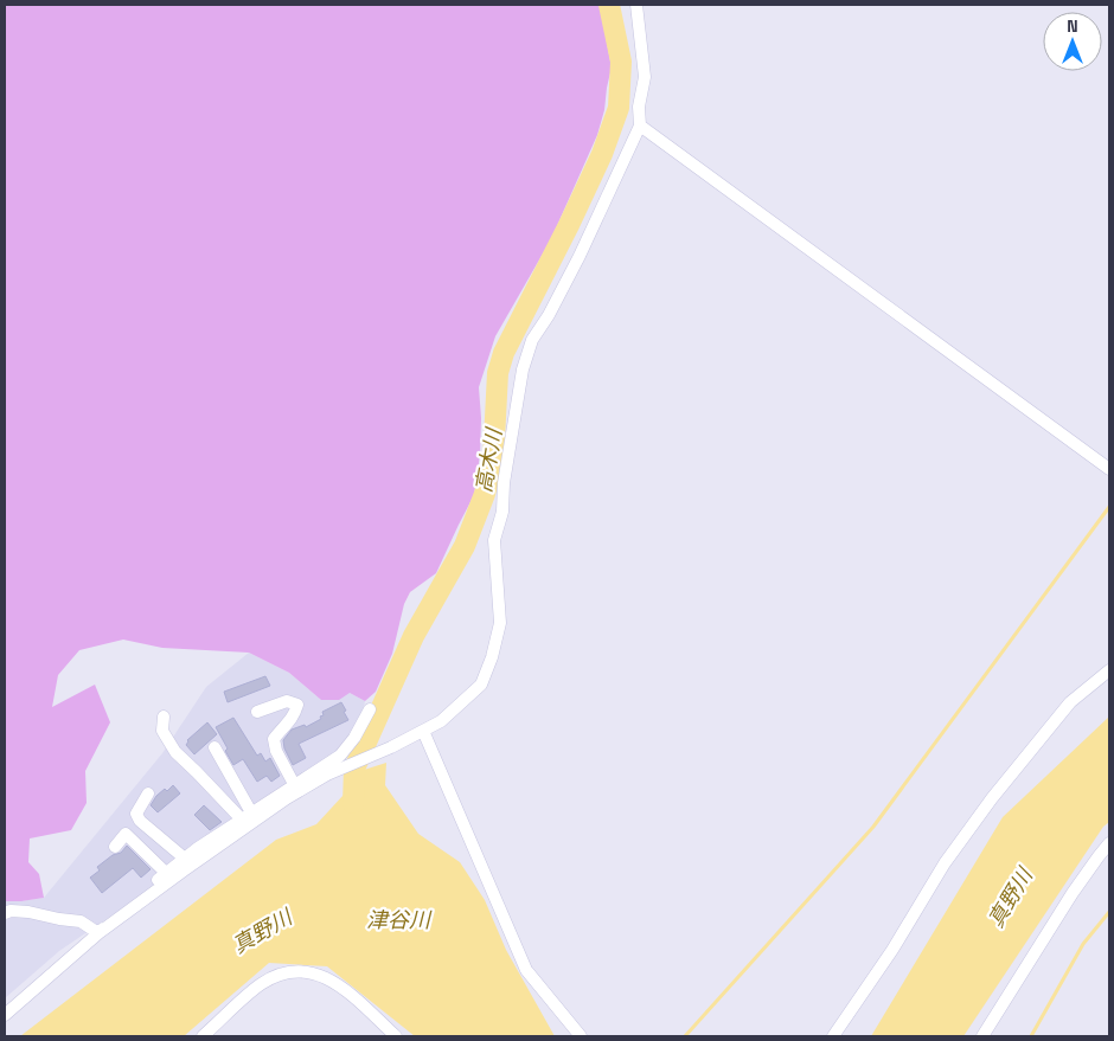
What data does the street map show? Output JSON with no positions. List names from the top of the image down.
{
  "water": ["高木川", "真野川", "津谷川"],
  "north": "top"
}
